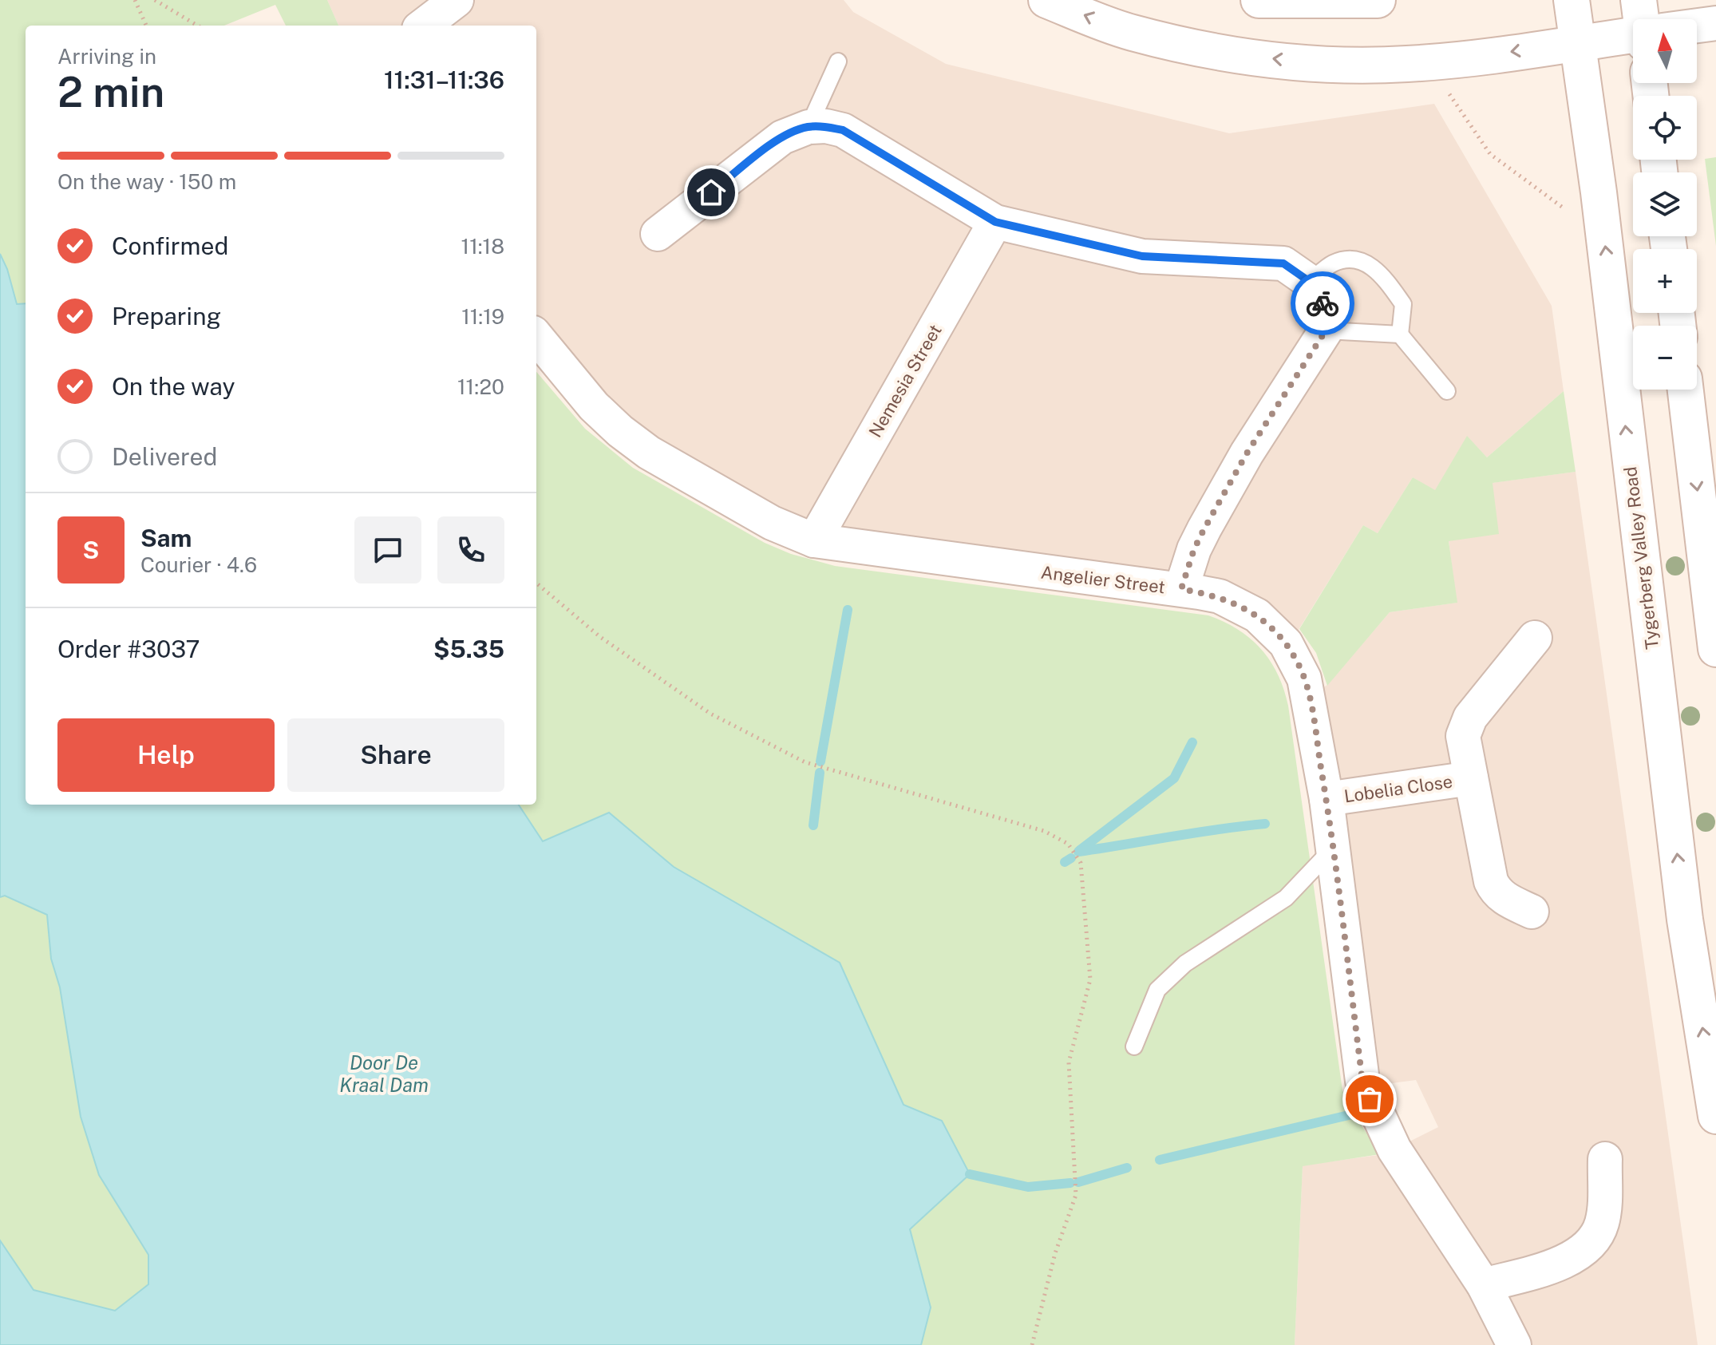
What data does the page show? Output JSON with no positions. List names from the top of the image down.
{
  "streets": {
    "main road": ["Tygerberg Valley Road"],
    "street": ["Nemesia Street", "Angelier Street", "Lobelia Close"]
  },
  "crossings": [
    ["Nemesia Street", "Angelier Street"],
    ["Angelier Street", "Lobelia Close"]
  ],
  "one_way": ["Tygerberg Valley Road"],
  "water": ["Door De Kraal Dam"],
  "north": "top",
  "page": {
    "map_buttons": ["+", "−"],
    "heading": ["2 min", "Arriving in", "11:31–11:36"],
    "panel": [
      "Sam",
      "Courier · 4.6",
      "Order #3037",
      "$5.35"
    ],
    "bar": "On the way · 150 m",
    "list": [
      ["Confirmed", "11:18"],
      ["Preparing", "11:19"],
      ["On the way", "11:20"],
      "Delivered"
    ],
    "round": "S",
    "buttons": ["Help", "Share"]
  }
}
